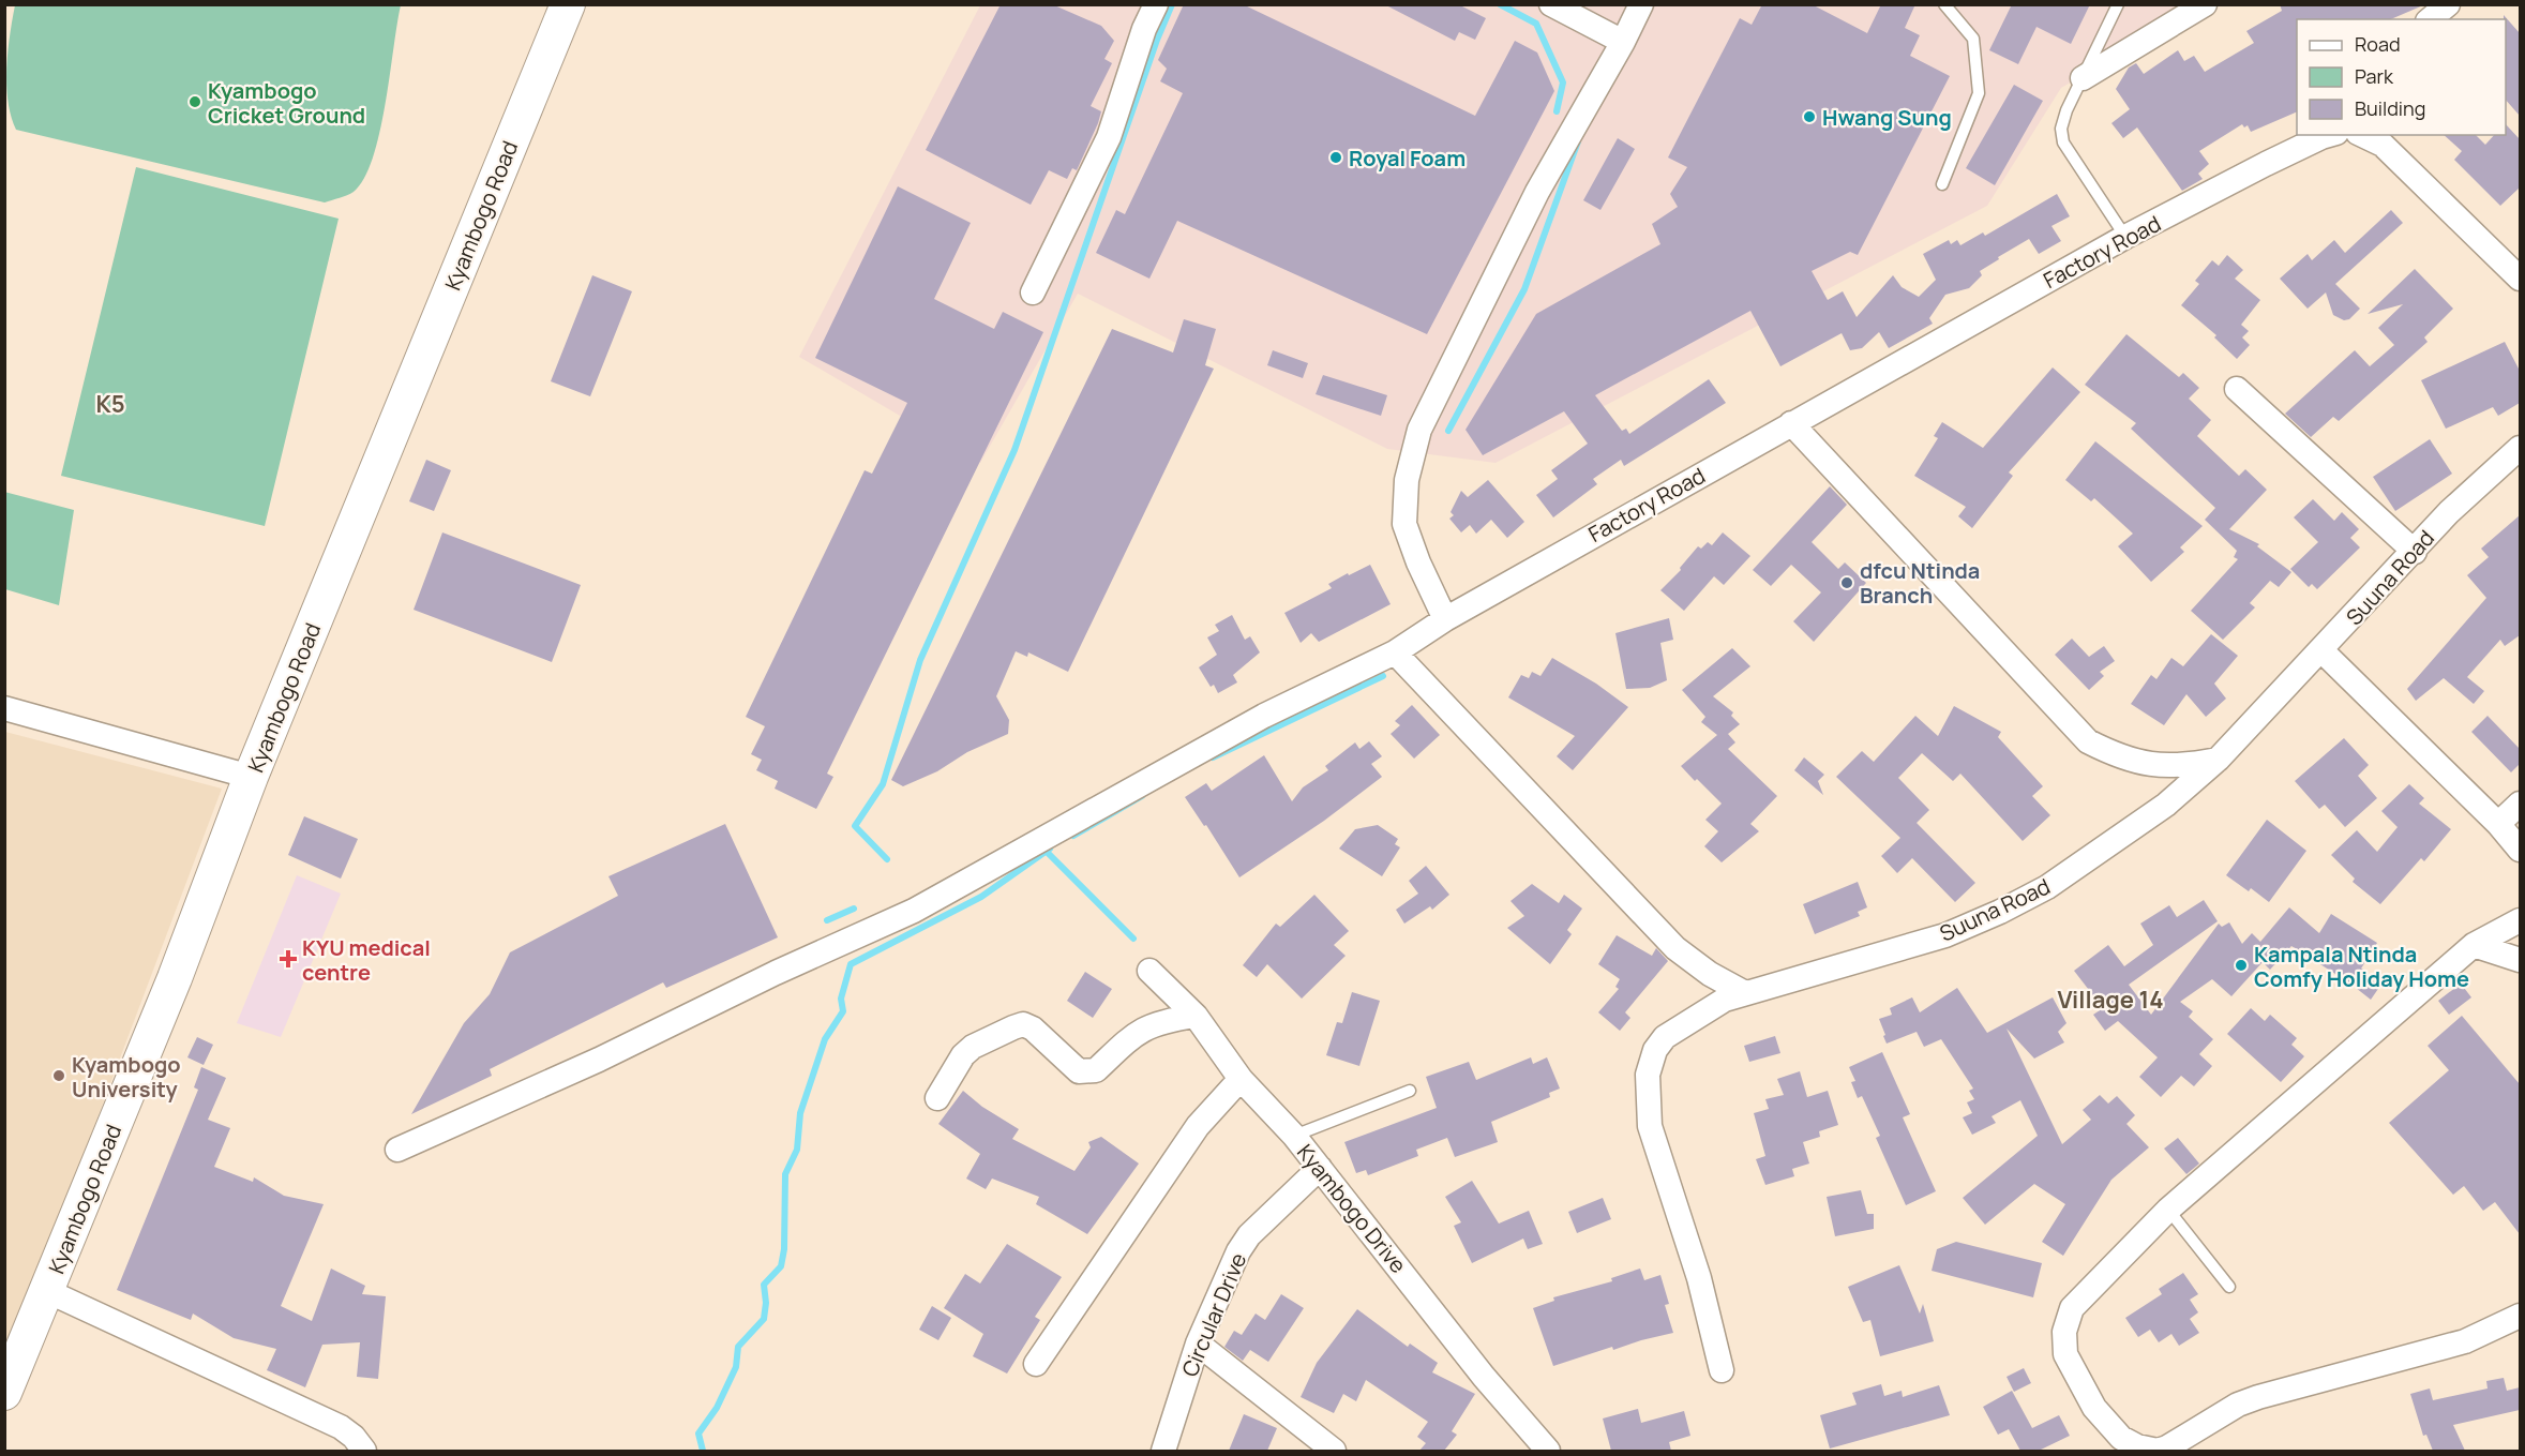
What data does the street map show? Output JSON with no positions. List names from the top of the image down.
{
  "streets": {
    "street": [
      "Kyambogo Road",
      "Factory Road",
      "Suuna Road",
      "Kyambogo Drive",
      "Circular Drive"
    ]
  },
  "crossings": [
    ["Kyambogo Drive", "Circular Drive"]
  ],
  "districts": ["K5", "Village 14"],
  "places": {
    "other": [
      "Kyambogo Cricket Ground",
      "Hwang Sung",
      "Royal Foam",
      "dfcu Ntinda Branch",
      "Kampala Ntinda Comfy Holiday Home",
      "Kyambogo University"
    ],
    "health": ["KYU medical centre"]
  },
  "legend": ["Road", "Park", "Building"]
}
